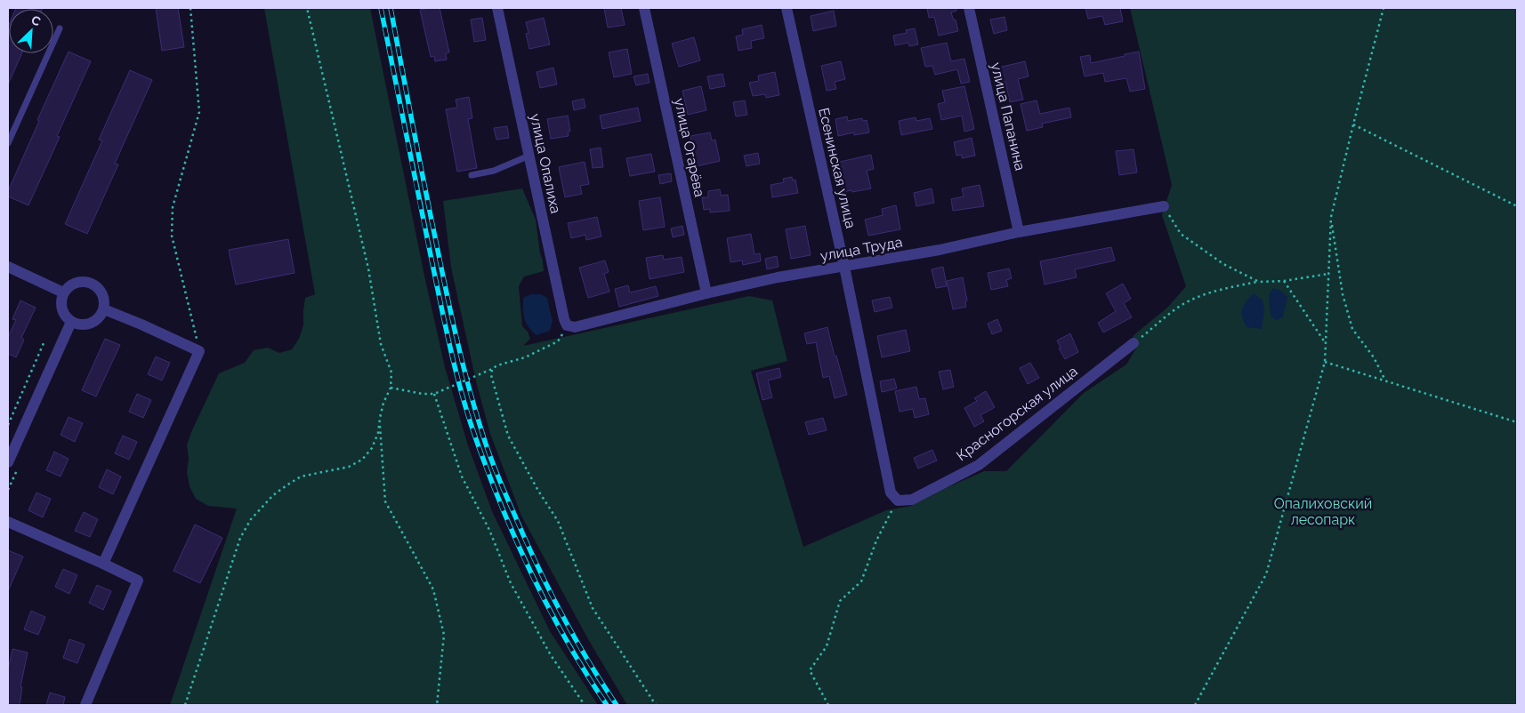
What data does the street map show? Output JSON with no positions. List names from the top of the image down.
{
  "streets": {
    "street": [
      "улица Папанина",
      "улица Огарёва",
      "улица Опалиха",
      "Есенинская улица",
      "улица Труда",
      "Красногорская улица"
    ]
  },
  "crossings": [
    ["улица Папанина", "улица Труда"],
    ["улица Огарёва", "улица Труда"],
    ["улица Опалиха", "улица Труда"],
    ["Есенинская улица", "улица Труда"],
    ["Есенинская улица", "Красногорская улица"]
  ],
  "parks": ["Опалиховский лесопарк"],
  "north": "top right"
}
